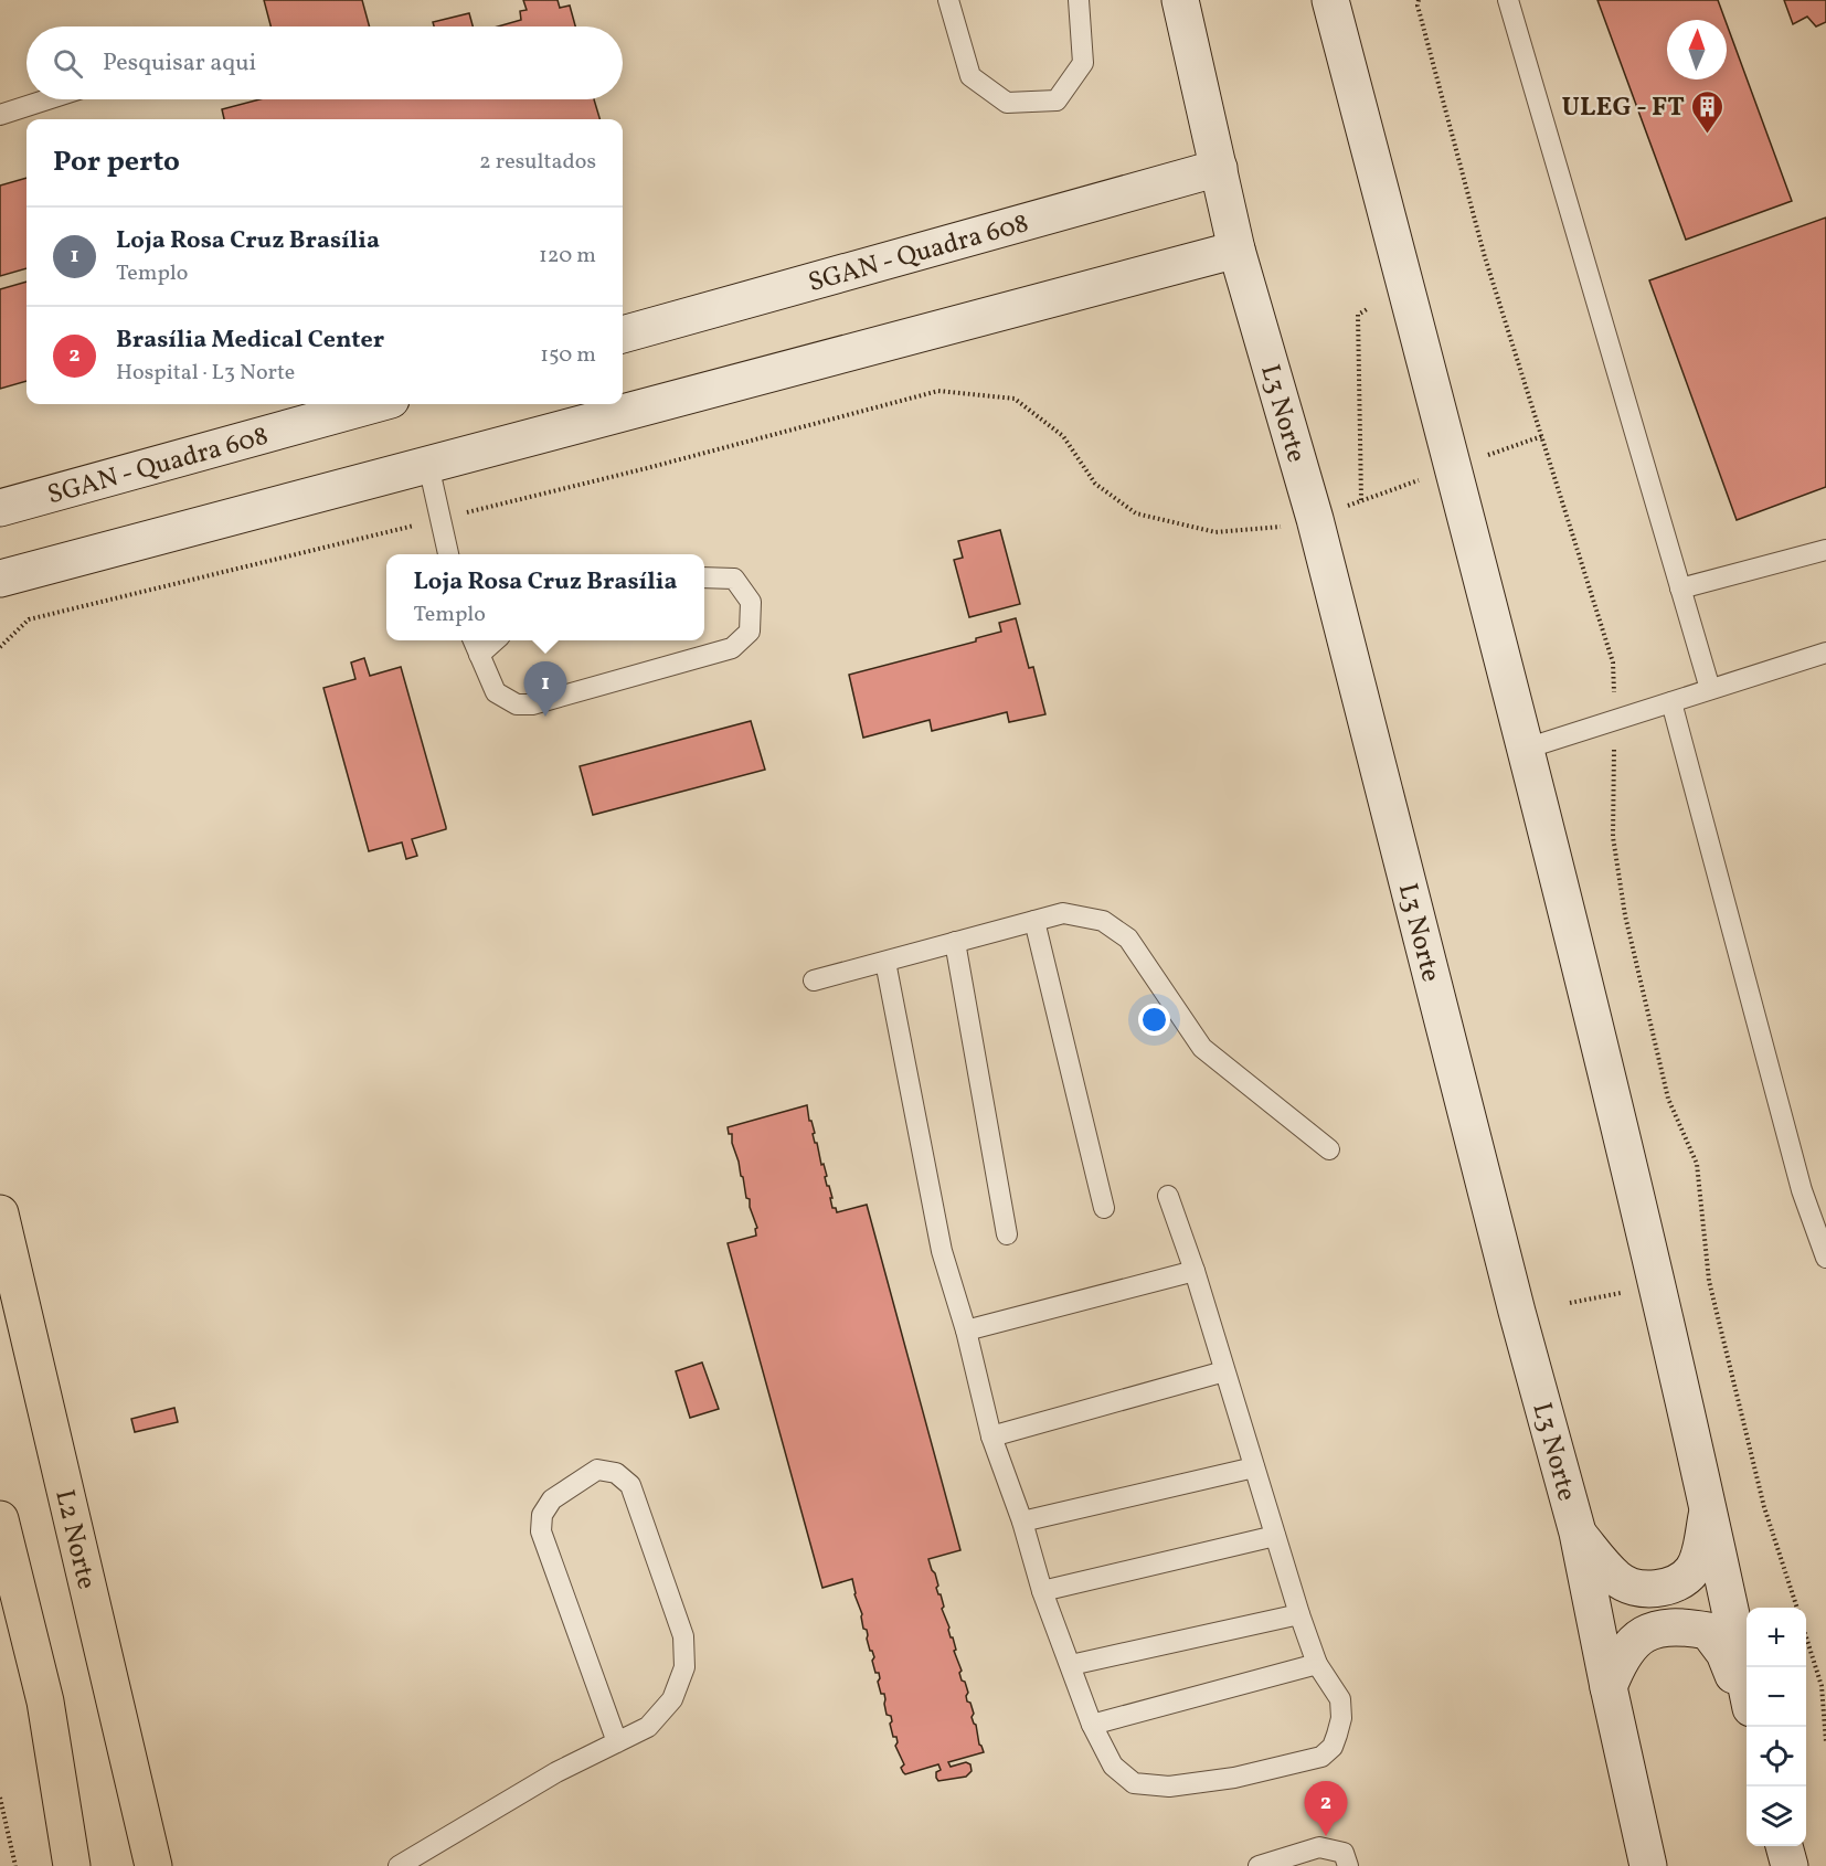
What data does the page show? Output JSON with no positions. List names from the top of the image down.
{
  "streets": {
    "main road": ["SGAN - Quadra 608", "L3 Norte", "L2 Norte"]
  },
  "crossings": [
    ["SGAN - Quadra 608", "L3 Norte"]
  ],
  "places": {
    "building": ["ULEG - FT"]
  },
  "north": "top",
  "page": {
    "search": "Pesquisar aqui",
    "heading": ["Por perto", "2 resultados"],
    "list": [
      {
        "mark": "1",
        "name": "Loja Rosa Cruz Brasília",
        "note": "Templo",
        "value": "120 m"
      },
      {
        "mark": "2",
        "name": "Brasília Medical Center",
        "note": "Hospital · L3 Norte",
        "value": "150 m"
      }
    ],
    "popup": ["Loja Rosa Cruz Brasília", "Templo"],
    "pins": ["1", "2"],
    "map_buttons": ["+", "−"]
  }
}
